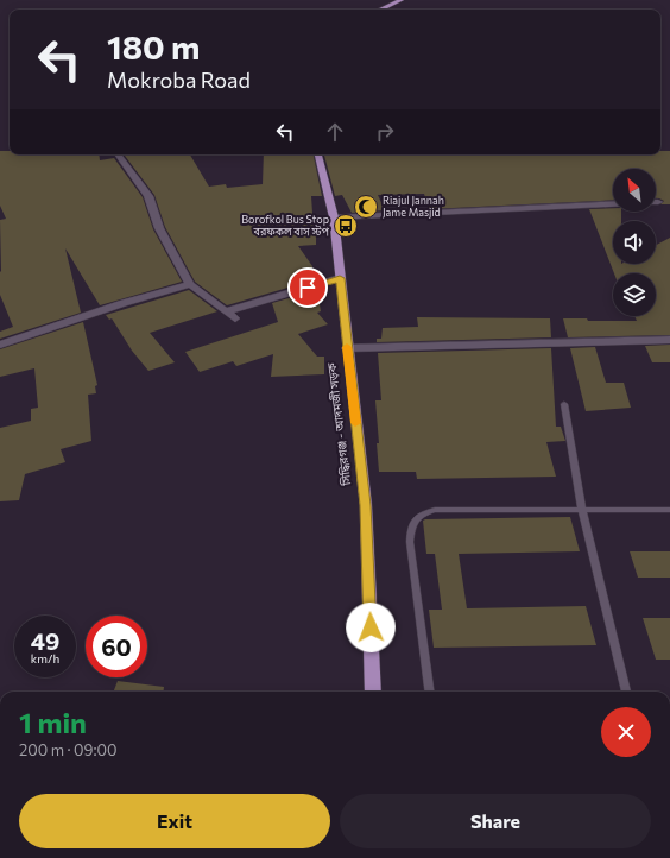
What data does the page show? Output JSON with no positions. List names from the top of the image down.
{
  "streets": {
    "main road": ["সিদ্ধিরগঞ্জ - আদমজী সড়ক"]
  },
  "places": {
    "mosque": ["Riajul Jannah Jame Masjid"],
    "bus stop": ["Borofkol Bus Stop বরফকল বাস স্টপ"]
  },
  "north": "top left",
  "page": {
    "turn": ["180 m", "Mokroba Road"],
    "speed": "49 km/h",
    "limit": "60",
    "heading": ["1 min", "200 m · 09:00"],
    "buttons": ["Exit", "Share"]
  }
}
